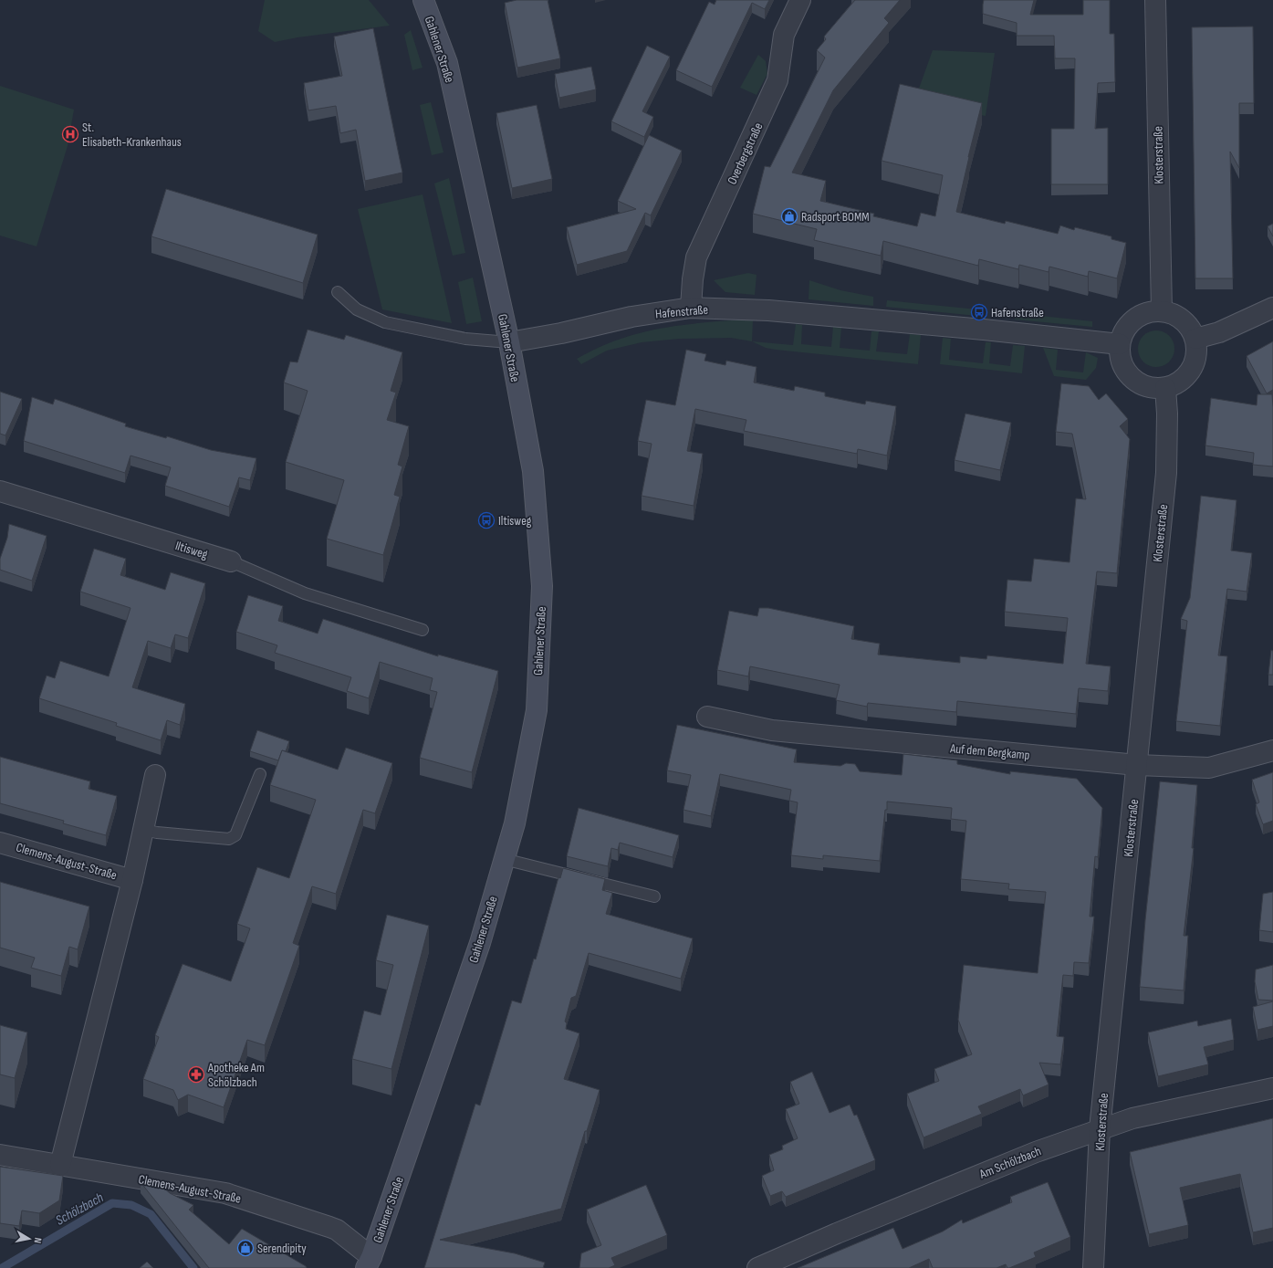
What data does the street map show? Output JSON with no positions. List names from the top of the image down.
{
  "streets": {
    "main road": ["Gahlener Straße"],
    "street": [
      "Overbergstraße",
      "Klosterstraße",
      "Hafenstraße",
      "Iltisweg",
      "Auf dem Bergkamp",
      "Clemens-August-Straße",
      "Am Schölzbach"
    ]
  },
  "crossings": [
    ["Gahlener Straße", "Hafenstraße"],
    ["Gahlener Straße", "Clemens-August-Straße"],
    ["Overbergstraße", "Hafenstraße"],
    ["Klosterstraße", "Hafenstraße"],
    ["Klosterstraße", "Auf dem Bergkamp"],
    ["Klosterstraße", "Am Schölzbach"]
  ],
  "water": ["Schölzbach"],
  "places": {
    "hospital": ["St. Elisabeth-Krankenhaus"],
    "shop": ["Radsport BOMM", "Serendipity"],
    "bus stop": ["Hafenstraße", "Iltisweg"],
    "pharmacy": ["Apotheke Am Schölzbach"]
  },
  "north": "right"
}
